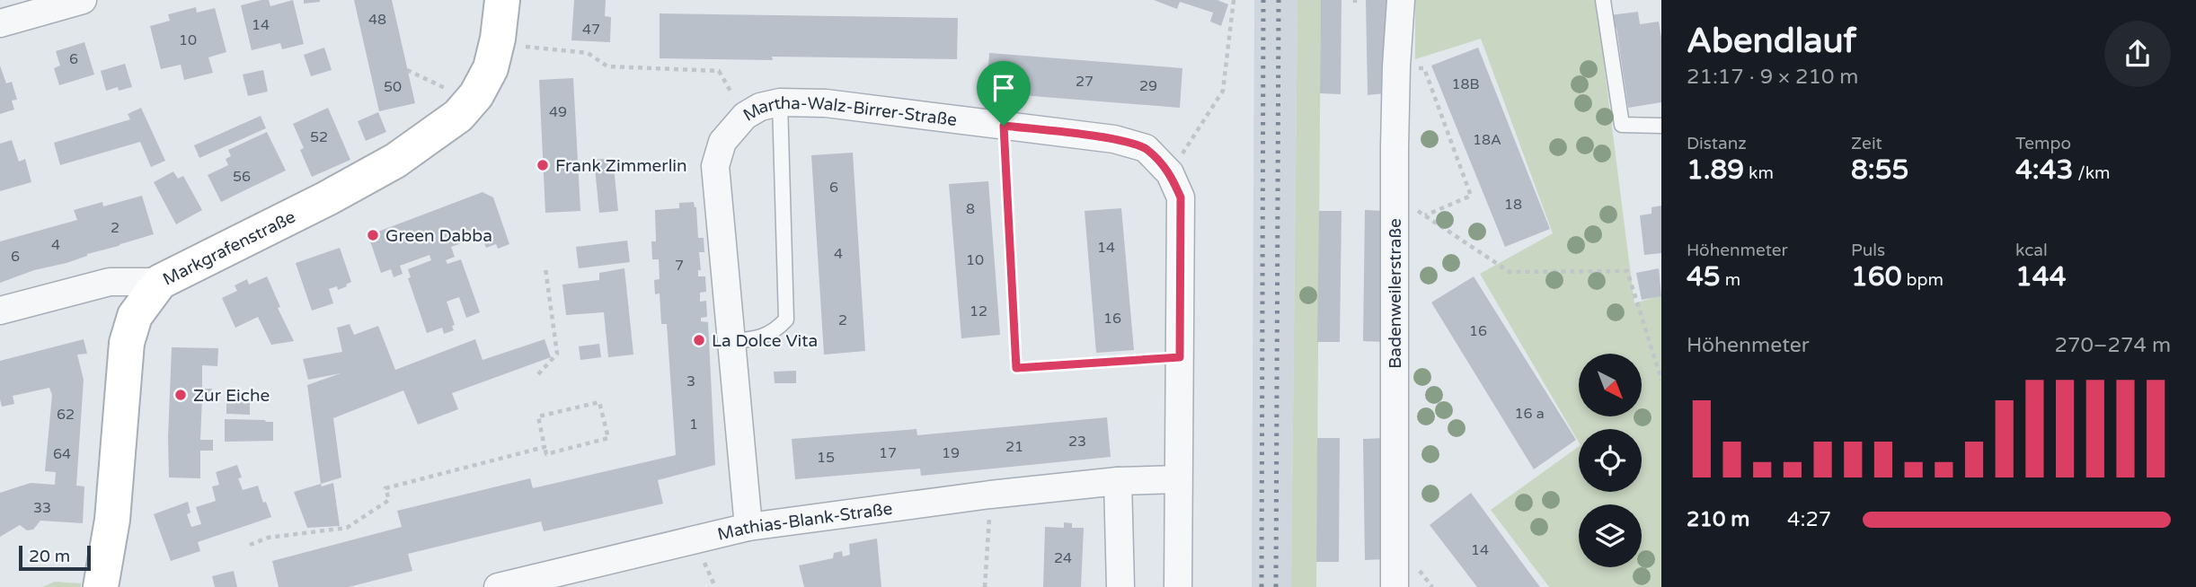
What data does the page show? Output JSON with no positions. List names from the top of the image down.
{
  "streets": {
    "street": [
      "Martha-Walz-Birrer-Straße",
      "Markgrafenstraße",
      "Badenweilerstraße",
      "Mathias-Blank-Straße"
    ]
  },
  "crossings": [
    ["Martha-Walz-Birrer-Straße", "Mathias-Blank-Straße"]
  ],
  "places": [
    "Frank Zimmerlin",
    "Green Dabba",
    "La Dolce Vita",
    "Zur Eiche"
  ],
  "house_numbers": [
    "48",
    "14",
    "47",
    "10",
    "6",
    "27",
    "18B",
    "29",
    "50",
    "49",
    "52",
    "18A",
    "56",
    "6",
    "18",
    "8",
    "2",
    "4",
    "14",
    "4",
    "6",
    "10",
    "7",
    "12",
    "16",
    "2",
    "16",
    "3",
    "16 a",
    "62",
    "1",
    "23",
    "21",
    "17",
    "19",
    "64",
    "15",
    "33",
    "14",
    "24"
  ],
  "scale_bar": "20 m",
  "north": "bottom right",
  "page": {
    "heading": ["Abendlauf", "21:17 · 9 × 210 m"],
    "stats": [
      ["Distanz", "1.89 km"],
      ["Zeit", "8:55"],
      ["Tempo", "4:43 /km"],
      ["Höhenmeter", "45 m"],
      ["Puls", "160 bpm"],
      ["kcal", "144"]
    ],
    "chart": ["Höhenmeter", "270–274 m"],
    "list": [
      {
        "name": "210 m",
        "note": "4:27"
      }
    ],
    "scale": "20 m"
  }
}
